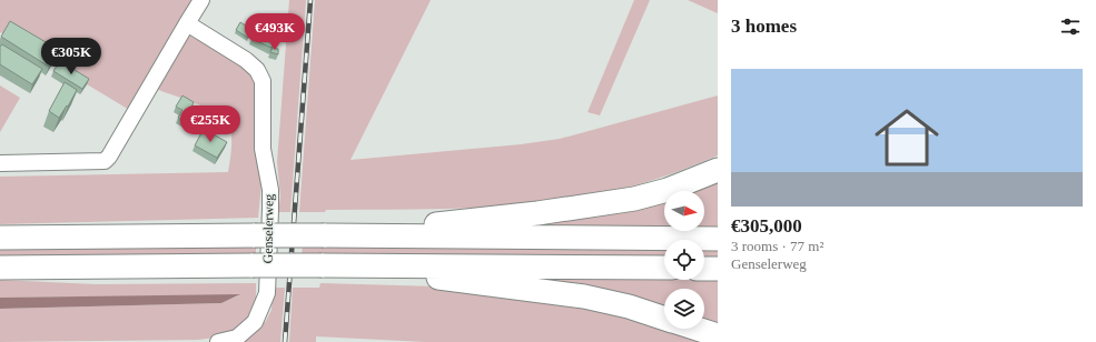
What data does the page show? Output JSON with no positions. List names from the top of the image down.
{
  "streets": {
    "street": ["Genselerweg"]
  },
  "north": "right",
  "page": {
    "heading": "3 homes",
    "price": ["€493K", "€305K", "€255K"],
    "list": [
      {
        "name": "€305,000",
        "note": "3 rooms · 77 m² · Genselerweg"
      }
    ]
  }
}
